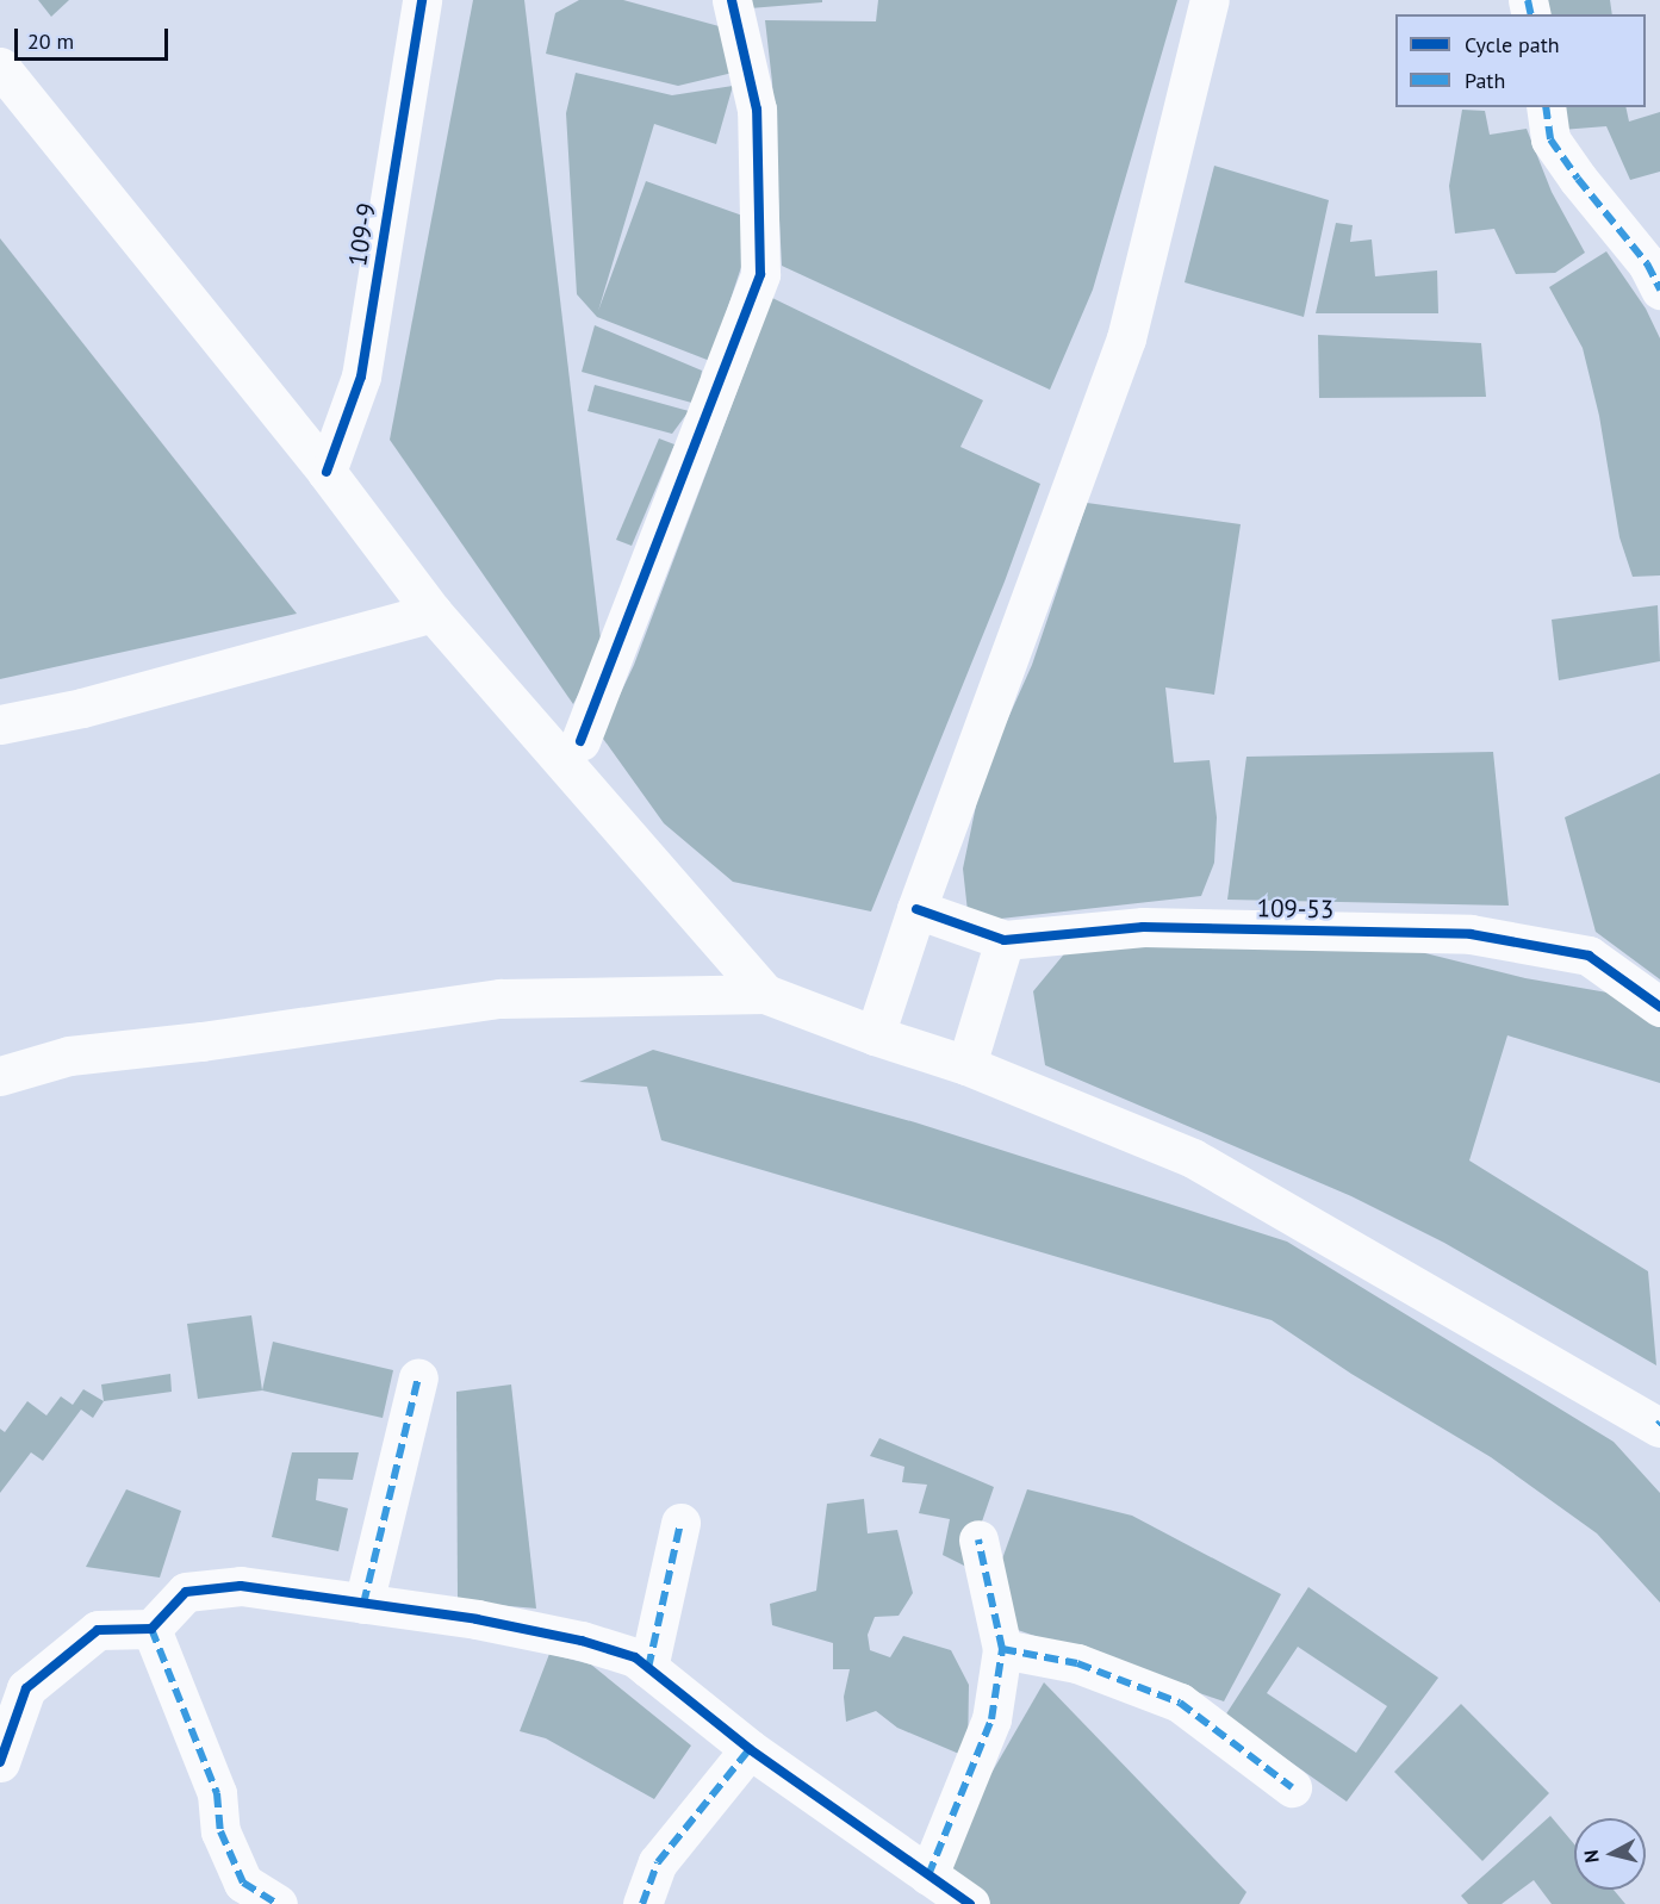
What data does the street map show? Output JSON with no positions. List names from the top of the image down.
{
  "streets": {
    "street": ["109-9", "109-53"]
  },
  "legend": ["Cycle path", "Path"],
  "scale_bar": "20 m",
  "north": "left"
}
